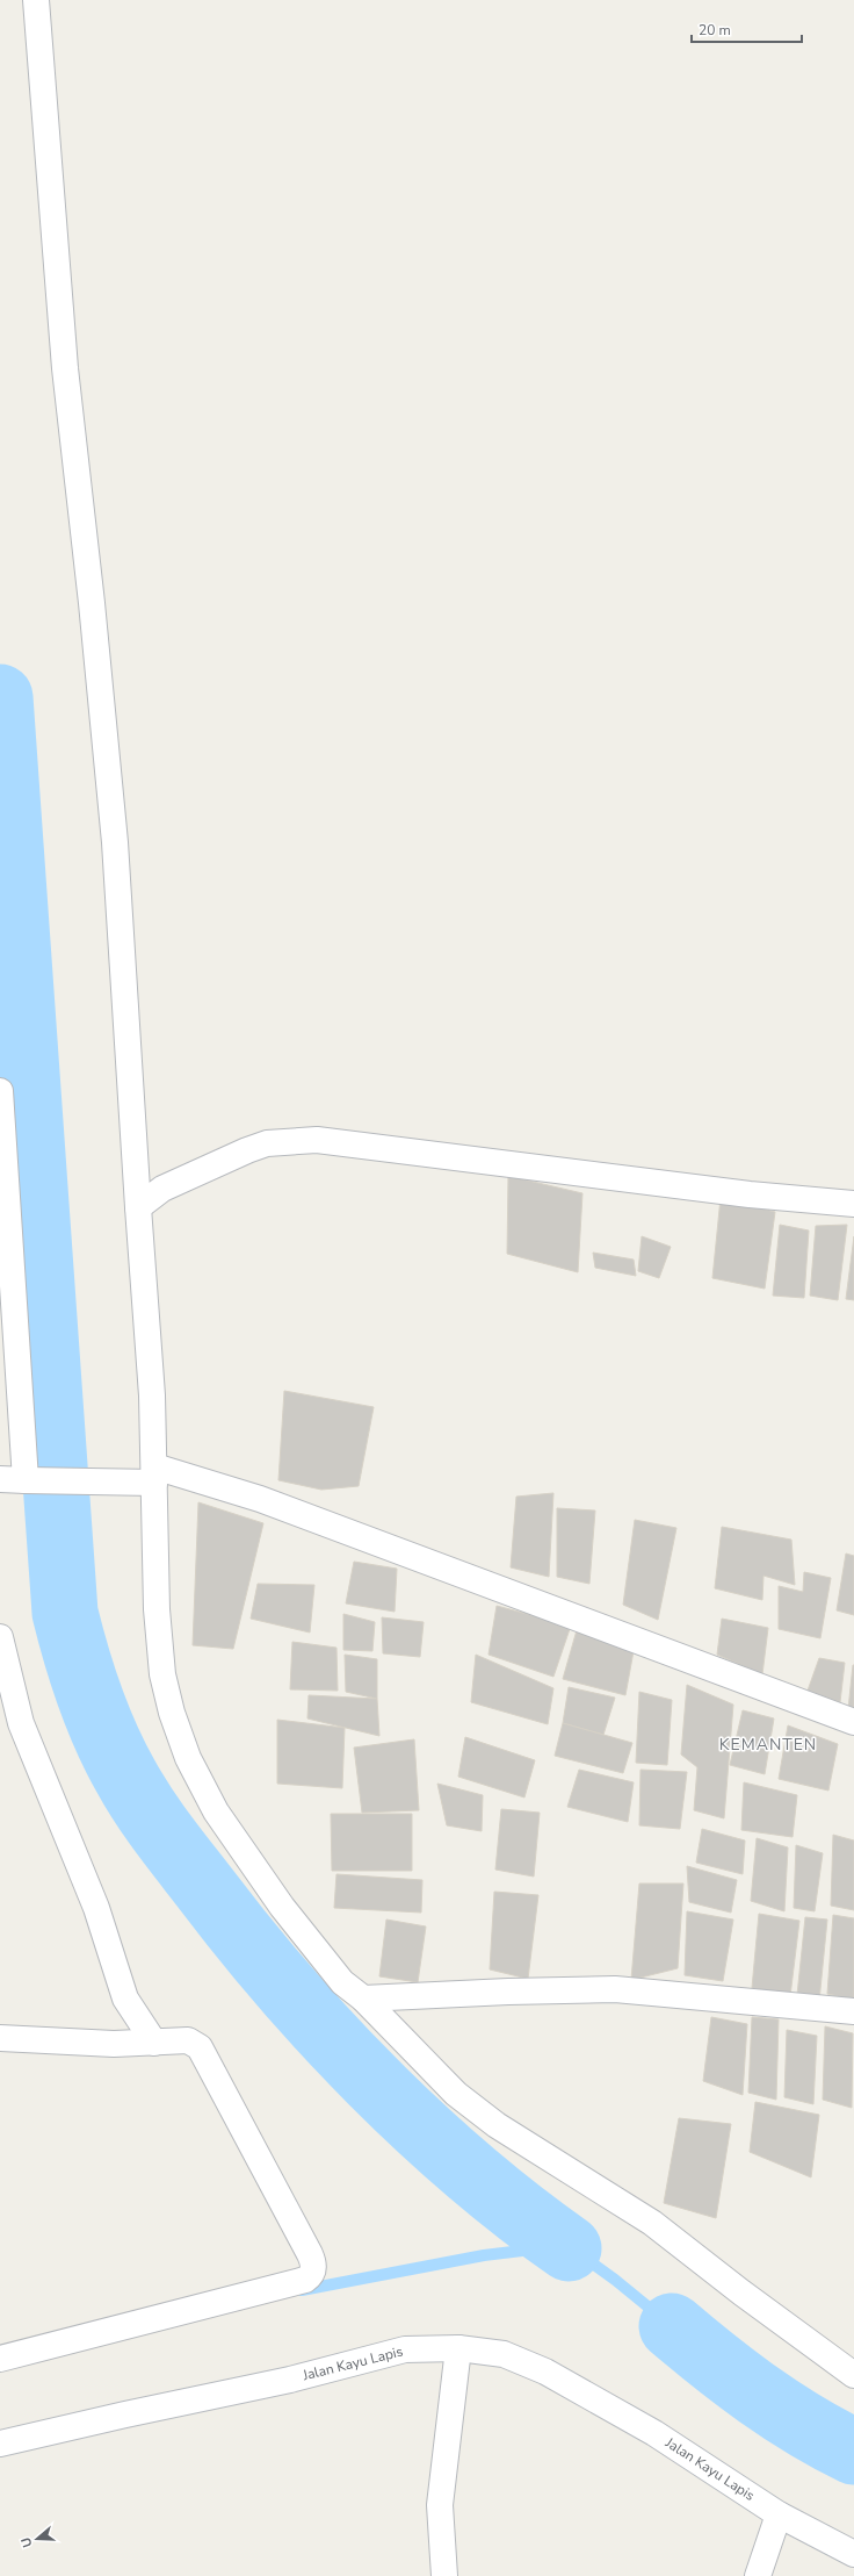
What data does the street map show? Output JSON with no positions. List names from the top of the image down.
{
  "streets": {
    "street": ["Jalan Kayu Lapis"]
  },
  "districts": ["KEMANTEN"],
  "scale_bar": "20 m",
  "north": "left"
}
